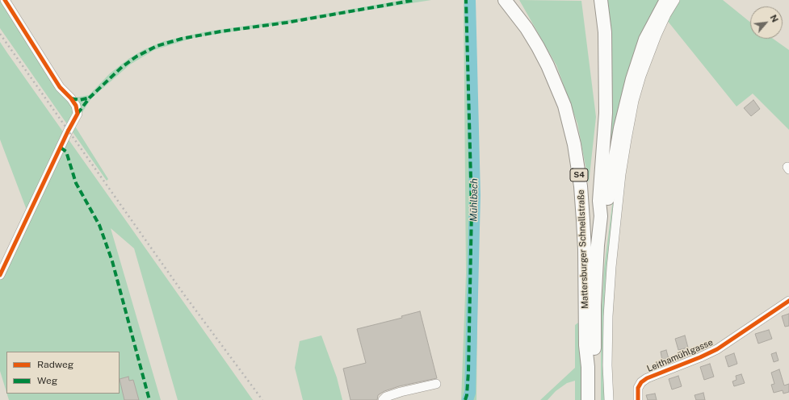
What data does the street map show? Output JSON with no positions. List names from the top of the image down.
{
  "streets": {
    "highway": ["S4", "Mattersburger Schnellstraße"],
    "street": ["Leithamühlgasse"]
  },
  "water": ["Mühlbach"],
  "legend": ["Radweg", "Weg"],
  "north": "top right"
}
